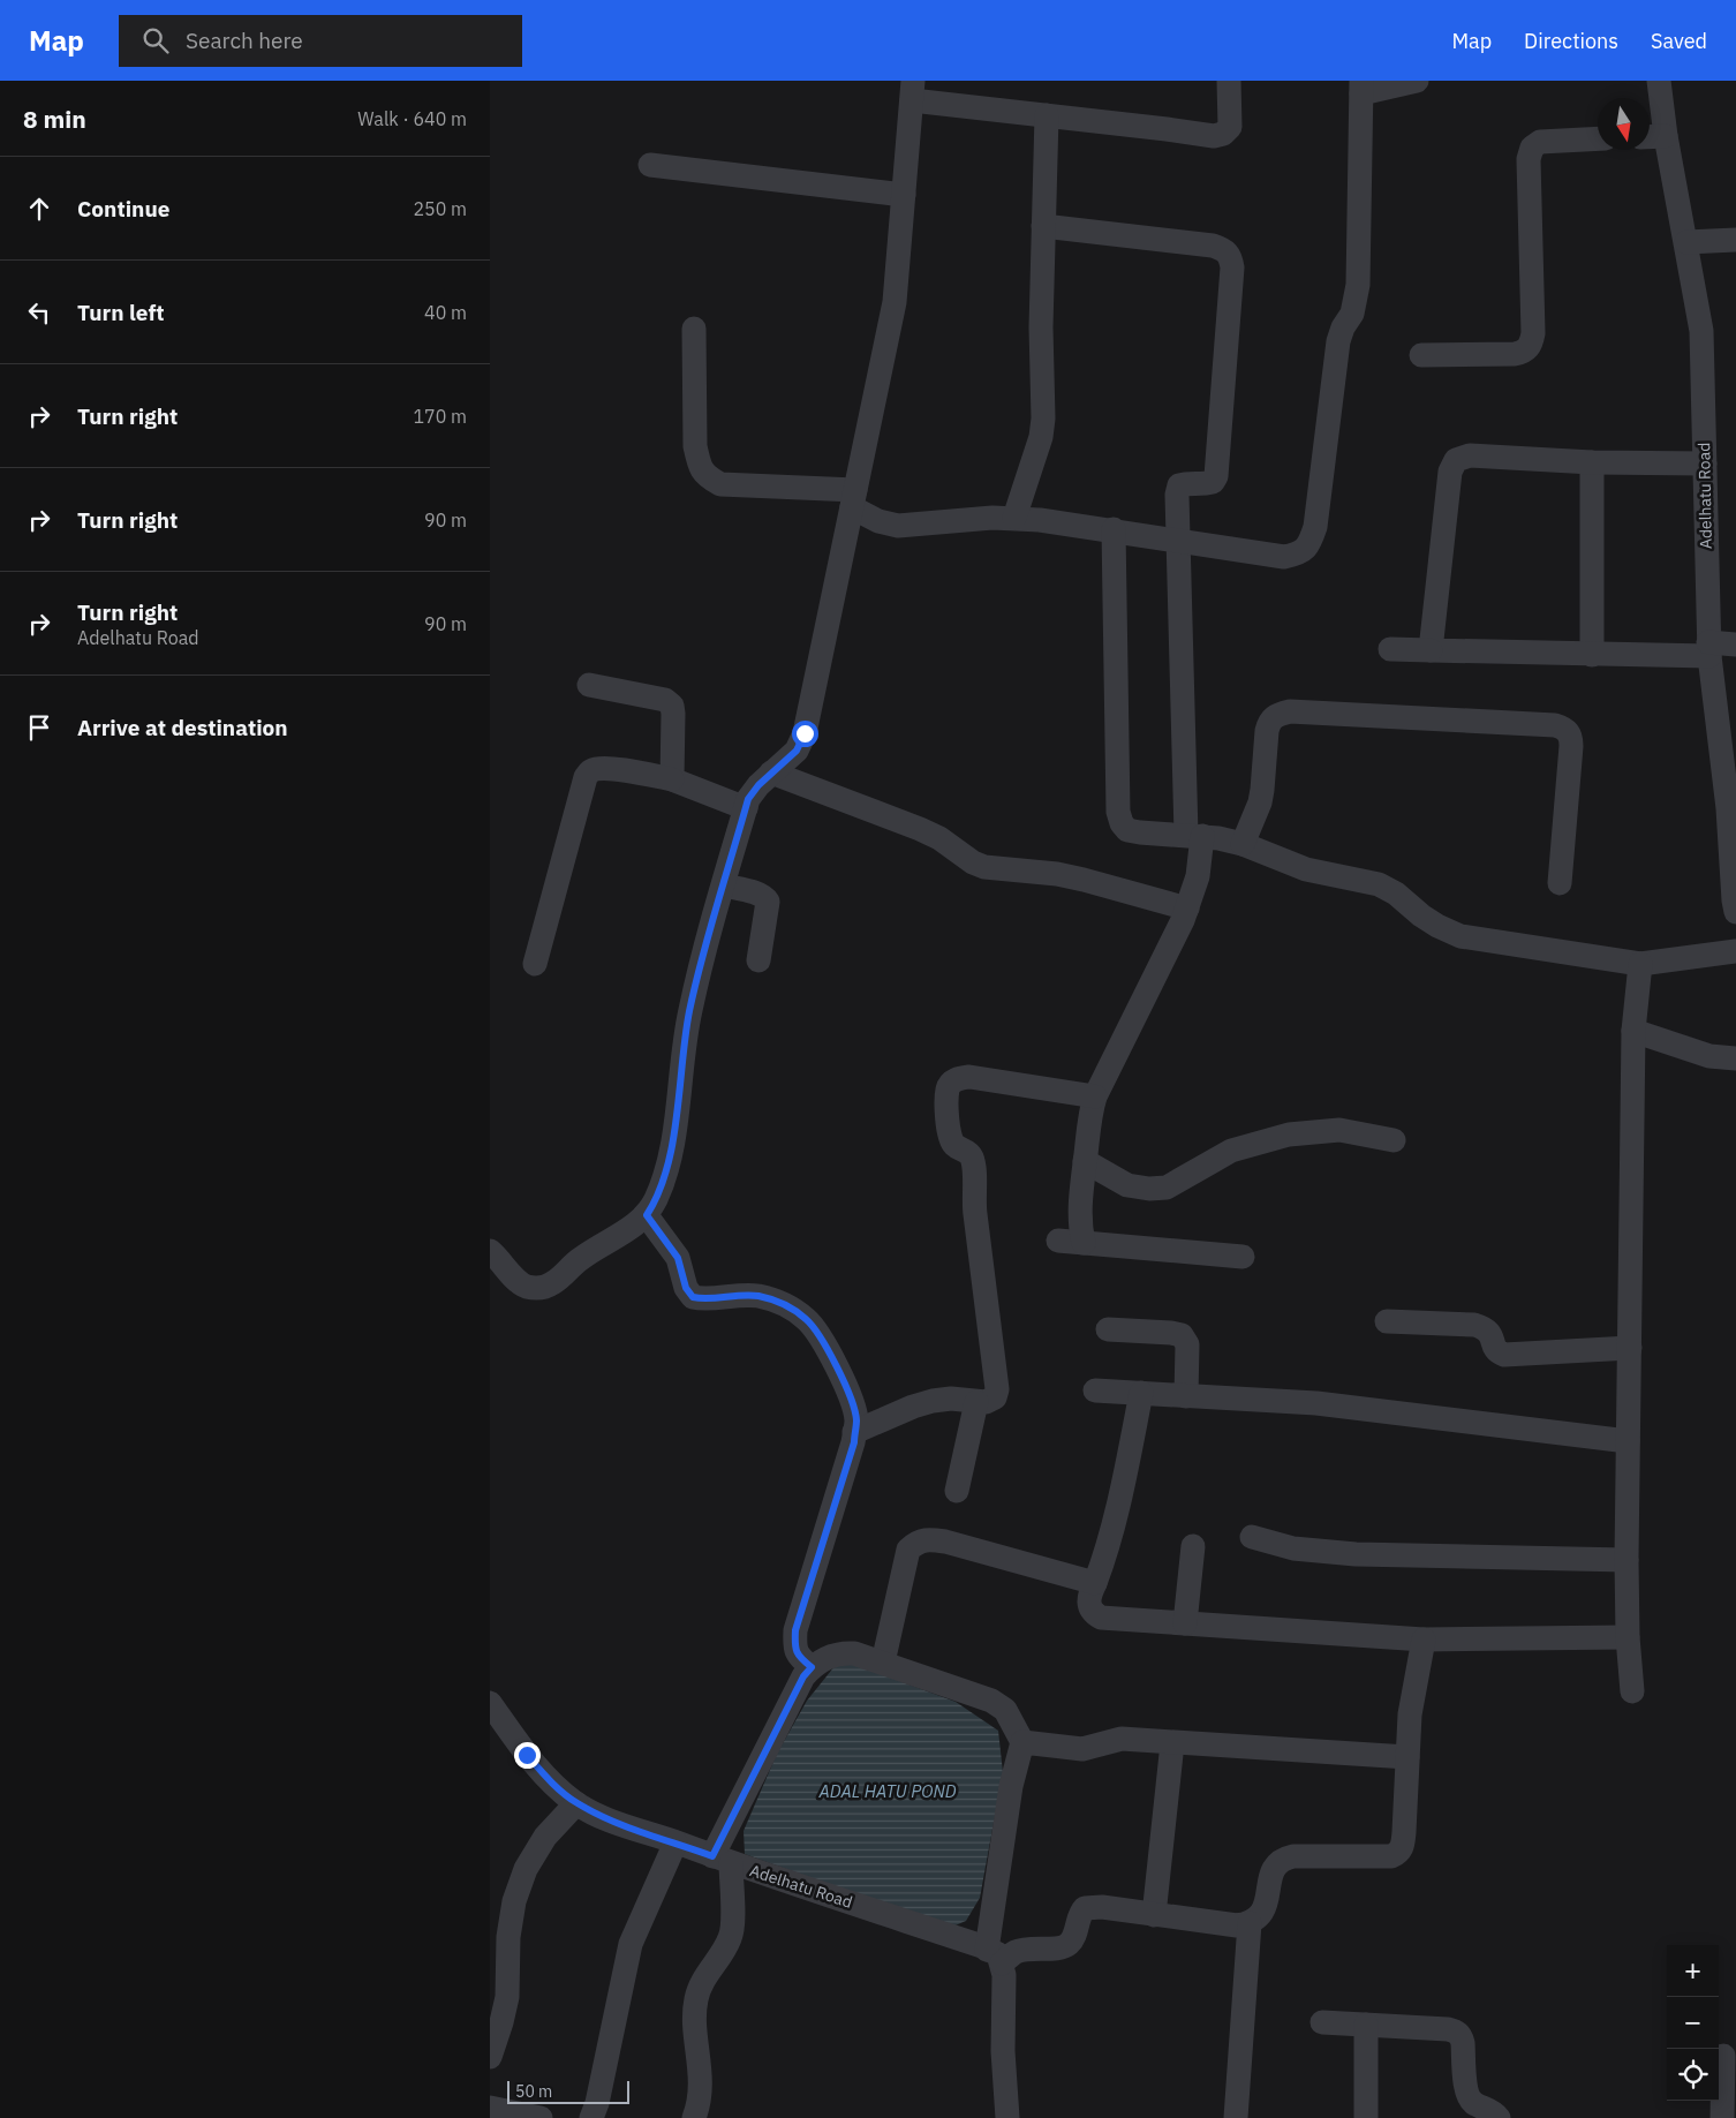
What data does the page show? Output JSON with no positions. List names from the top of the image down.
{
  "streets": {
    "street": ["Adelhatu Road"]
  },
  "water": ["ADAL HATU POND"],
  "scale_bar": "50 m",
  "north": "bottom",
  "page": {
    "header": "Map",
    "search": "Search here",
    "nav": ["Map", "Directions", "Saved"],
    "heading": ["8 min", "Walk · 640 m"],
    "list": [
      ["Continue", "250 m"],
      ["Turn left", "40 m"],
      ["Turn right", "170 m"],
      ["Turn right", "90 m"],
      ["Turn right", "Adelhatu Road", "90 m"],
      "Arrive at destination"
    ],
    "map_buttons": ["+", "−"],
    "scale": "50 m"
  }
}
